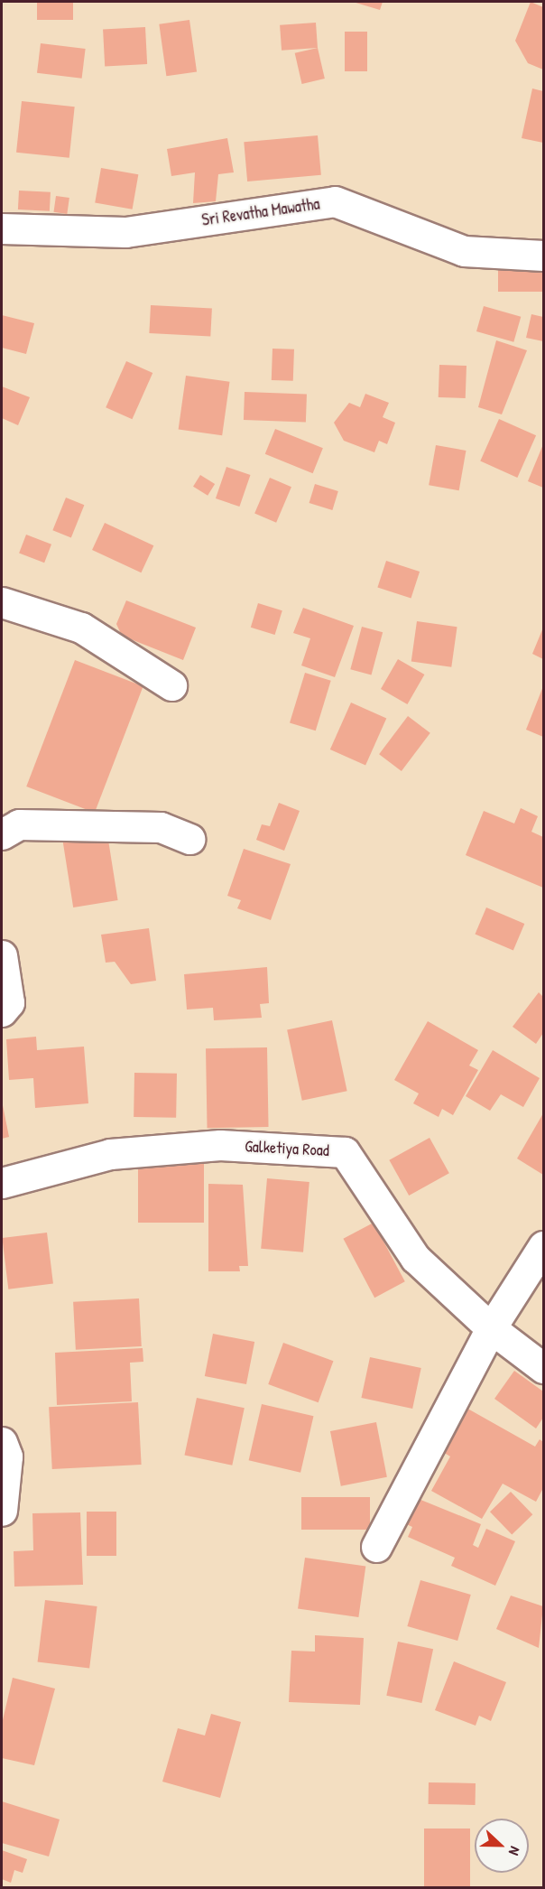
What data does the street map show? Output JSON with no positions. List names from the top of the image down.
{
  "streets": {
    "street": ["Sri Revatha Mawatha", "Galketiya Road"]
  },
  "north": "right"
}
